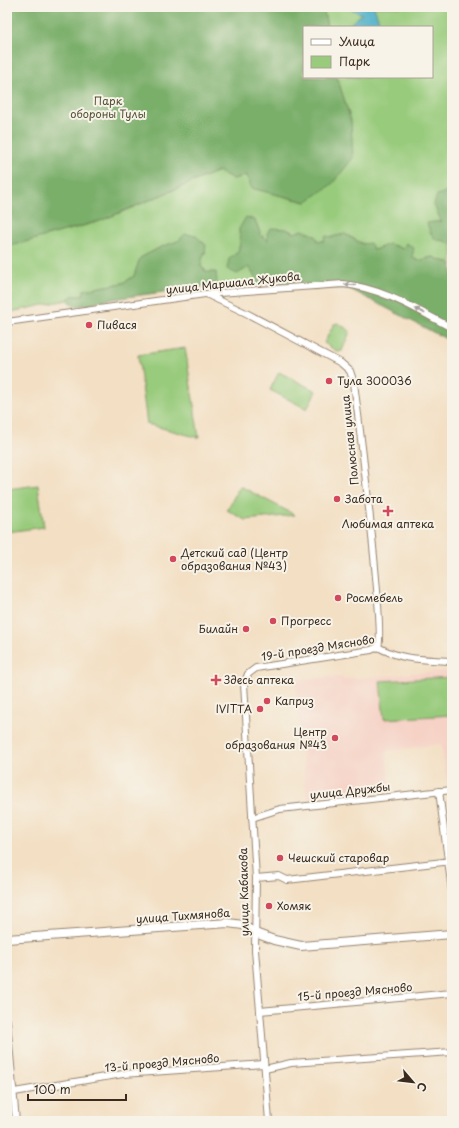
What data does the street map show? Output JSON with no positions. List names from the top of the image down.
{
  "streets": {
    "street": [
      "улица Маршала Жукова",
      "Полюсная улица",
      "19-й проезд Мясново",
      "улица Дружбы",
      "улица Кабакова",
      "улица Тихмянова",
      "15-й проезд Мясново",
      "13-й проезд Мясново"
    ]
  },
  "crossings": [
    ["улица Маршала Жукова", "Полюсная улица"],
    ["Полюсная улица", "19-й проезд Мясново"],
    ["19-й проезд Мясново", "улица Кабакова"],
    ["улица Дружбы", "улица Кабакова"],
    ["улица Кабакова", "улица Тихмянова"],
    ["улица Кабакова", "15-й проезд Мясново"],
    ["улица Кабакова", "13-й проезд Мясново"]
  ],
  "one_way": ["улица Маршала Жукова"],
  "parks": ["Парк обороны Тулы"],
  "places": {
    "other": [
      "Пивася",
      "Тула 300036",
      "Забота",
      "Детский сад (Центр образования №43)",
      "Росмебель",
      "Прогресс",
      "Билайн",
      "Каприз",
      "IVITTA",
      "Центр образования №43",
      "Чешский старовар",
      "Хомяк"
    ],
    "health": ["Любимая аптека", "Здесь аптека"]
  },
  "legend": ["Улица", "Парк"],
  "scale_bar": "100 m",
  "north": "bottom right"
}
